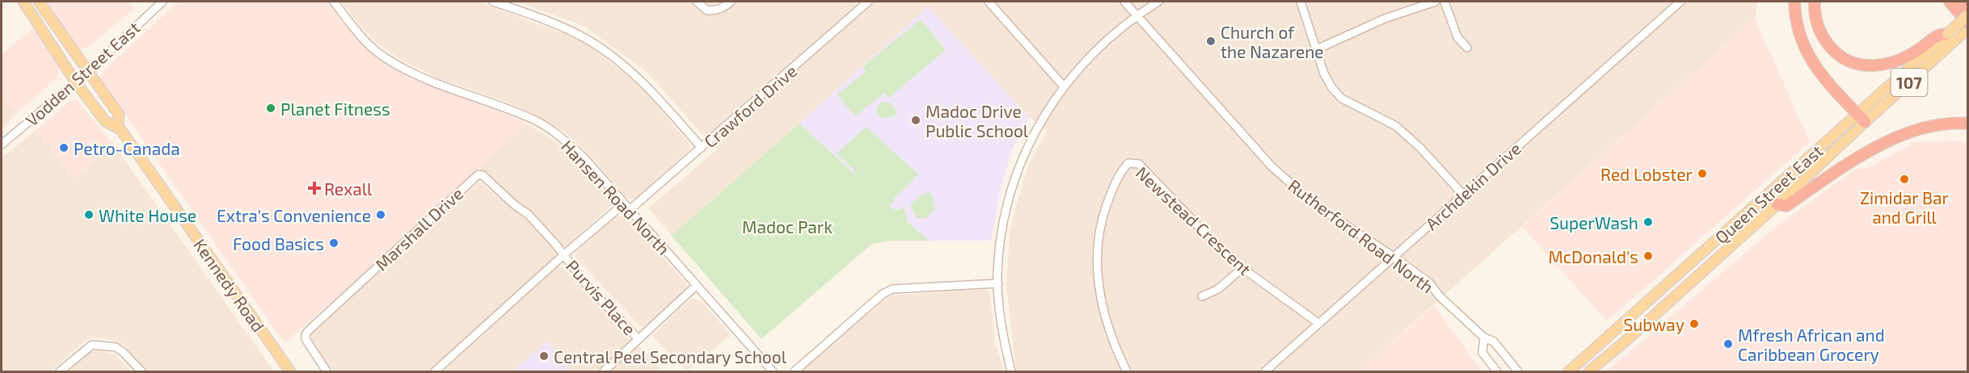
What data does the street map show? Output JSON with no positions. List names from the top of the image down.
{
  "streets": {
    "main road": ["Queen Street East", "Kennedy Road"],
    "street": [
      "Vodden Street East",
      "Crawford Drive",
      "Archdekin Drive",
      "Hansen Road North",
      "Newstead Crescent",
      "Marshall Drive",
      "Rutherford Road North",
      "Purvis Place"
    ]
  },
  "crossings": [
    ["Crawford Drive", "Hansen Road North"],
    ["Archdekin Drive", "Newstead Crescent"],
    ["Archdekin Drive", "Rutherford Road North"],
    ["Hansen Road North", "Purvis Place"],
    ["Marshall Drive", "Purvis Place"]
  ],
  "parks": ["Madoc Park"],
  "places": {
    "other": [
      "Church of the Nazarene",
      "Planet Fitness",
      "Madoc Drive Public School",
      "Petro-Canada",
      "Red Lobster",
      "Zimidar Bar and Grill",
      "White House",
      "Extra's Convenience",
      "SuperWash",
      "Food Basics",
      "McDonald's",
      "Subway",
      "Mfresh African and Caribbean Grocery",
      "Central Peel Secondary School"
    ],
    "health": ["Rexall"]
  }
}
